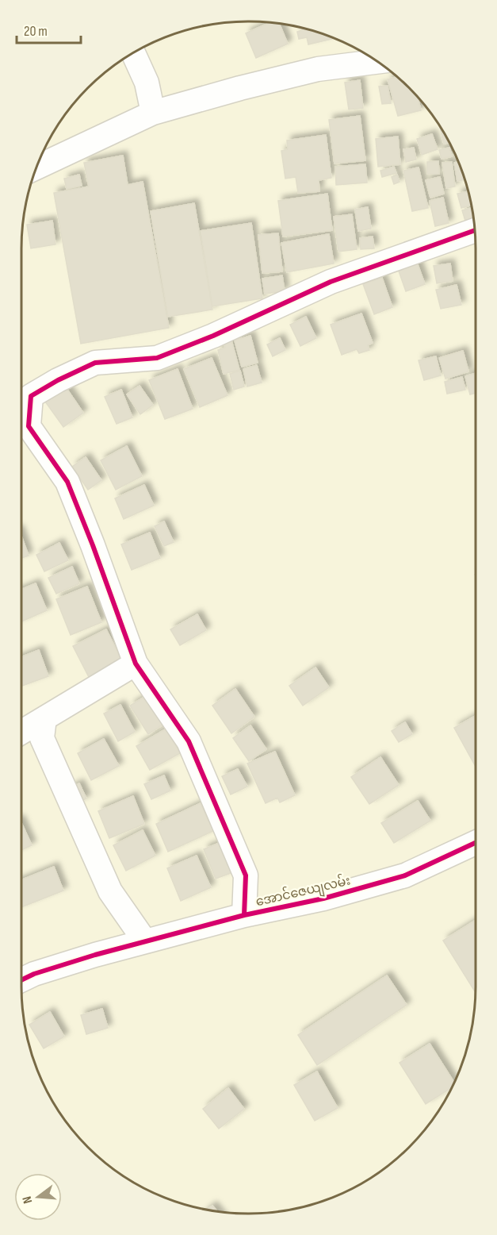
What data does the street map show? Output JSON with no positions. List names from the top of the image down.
{
  "streets": {
    "street": ["အောင်ဇေယျလမ်း"]
  },
  "scale_bar": "20 m",
  "north": "left"
}
